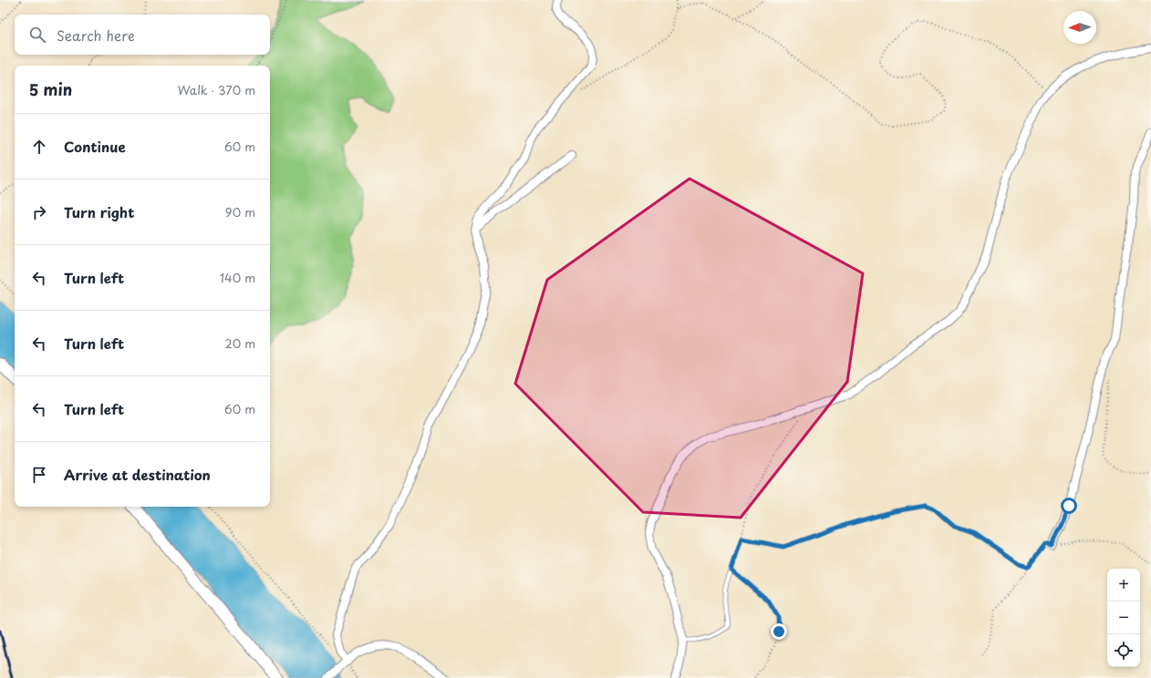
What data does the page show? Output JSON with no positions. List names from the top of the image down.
{
  "north": "left",
  "page": {
    "search": "Search here",
    "heading": ["5 min", "Walk · 370 m"],
    "list": [
      ["Continue", "60 m"],
      ["Turn right", "90 m"],
      ["Turn left", "140 m"],
      ["Turn left", "20 m"],
      ["Turn left", "60 m"],
      "Arrive at destination"
    ],
    "map_buttons": ["+", "−"]
  }
}
